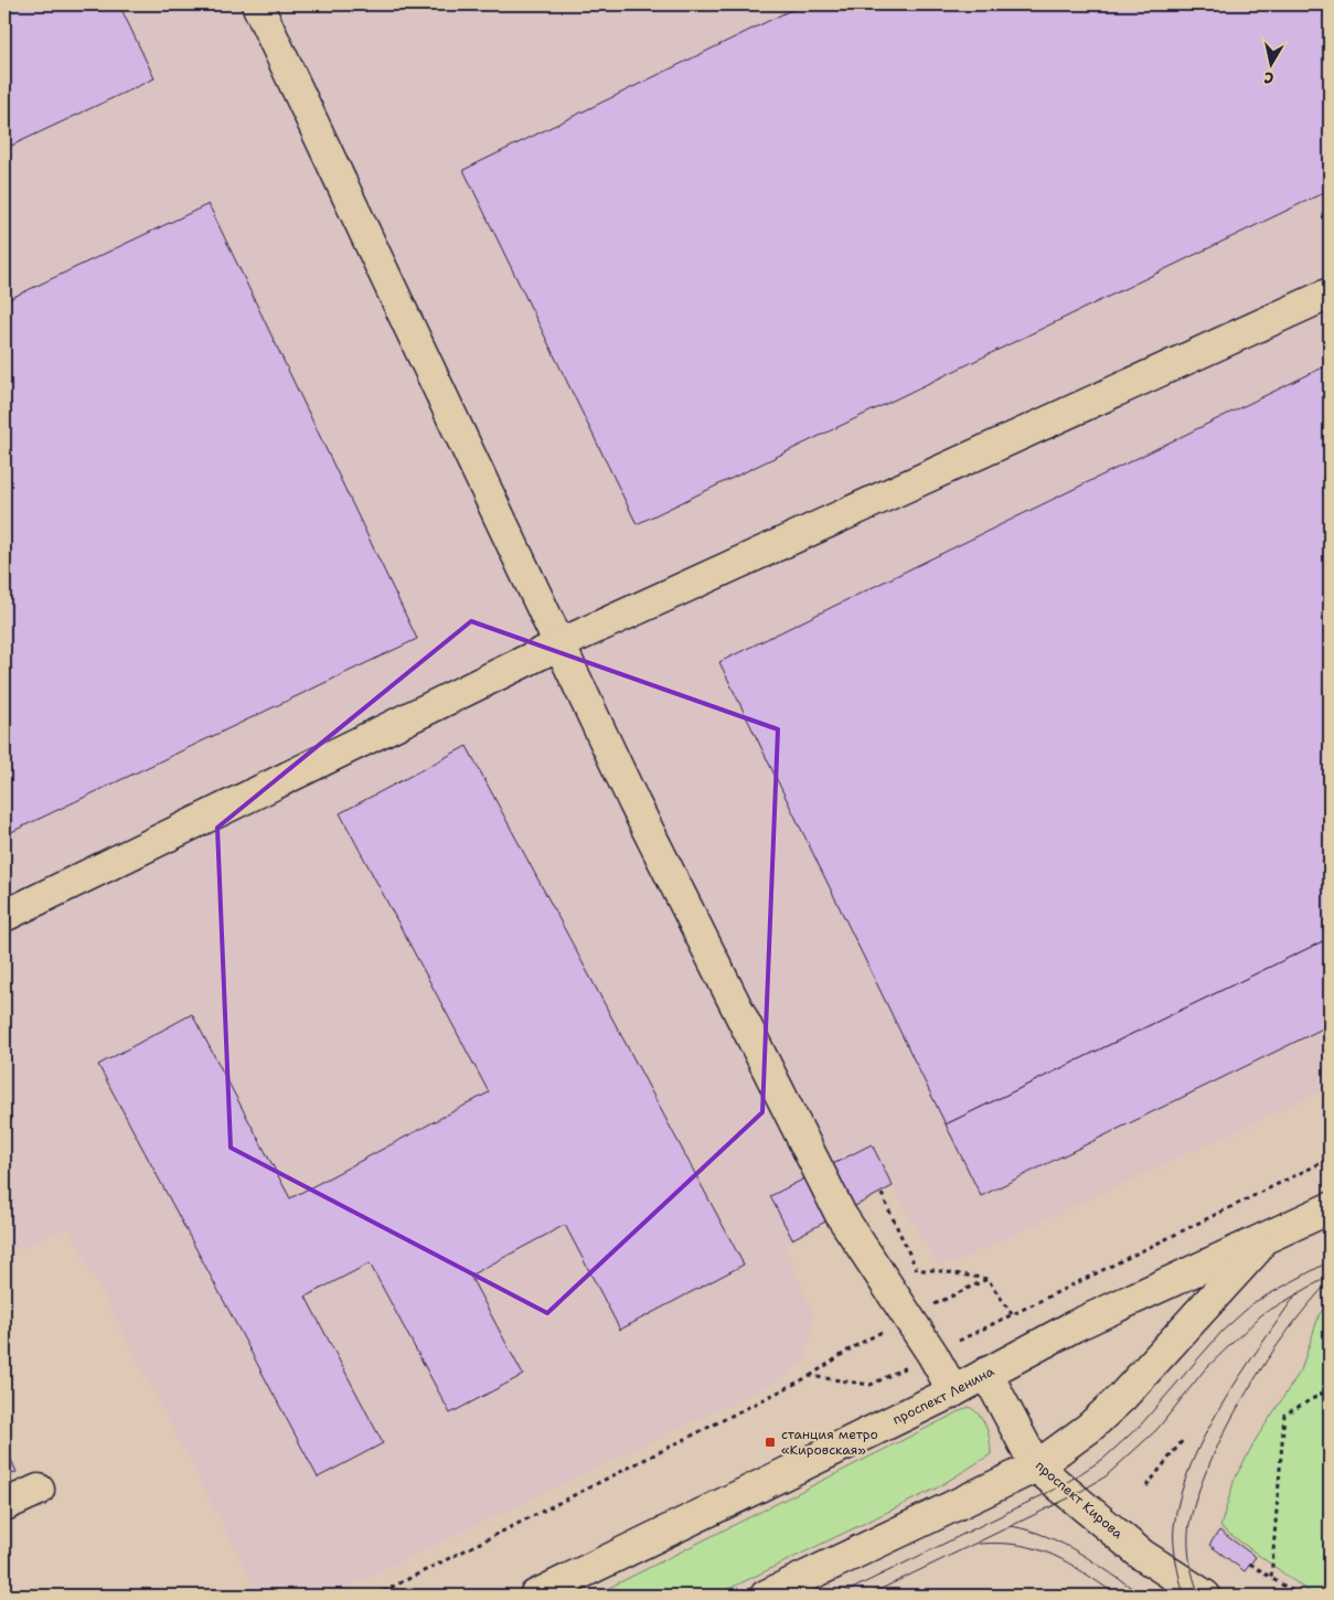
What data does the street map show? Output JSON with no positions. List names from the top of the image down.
{
  "streets": {
    "street": ["проспект Ленина", "проспект Кирова"]
  },
  "crossings": [
    ["проспект Ленина", "проспект Кирова"]
  ],
  "places": {
    "transit": ["станция метро «Кировская»"]
  },
  "north": "bottom"
}
